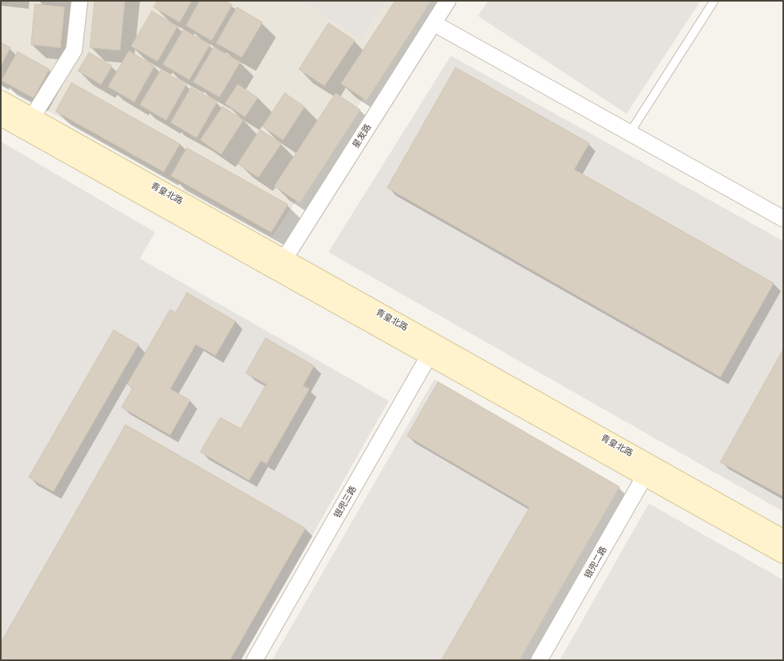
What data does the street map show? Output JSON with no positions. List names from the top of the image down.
{
  "streets": {
    "street": [
      "星发路",
      "青皇北路",
      "银兜三路",
      "银兜二路"
    ]
  },
  "crossings": [
    ["星发路", "青皇北路"],
    ["青皇北路", "银兜三路"],
    ["青皇北路", "银兜二路"]
  ]
}
